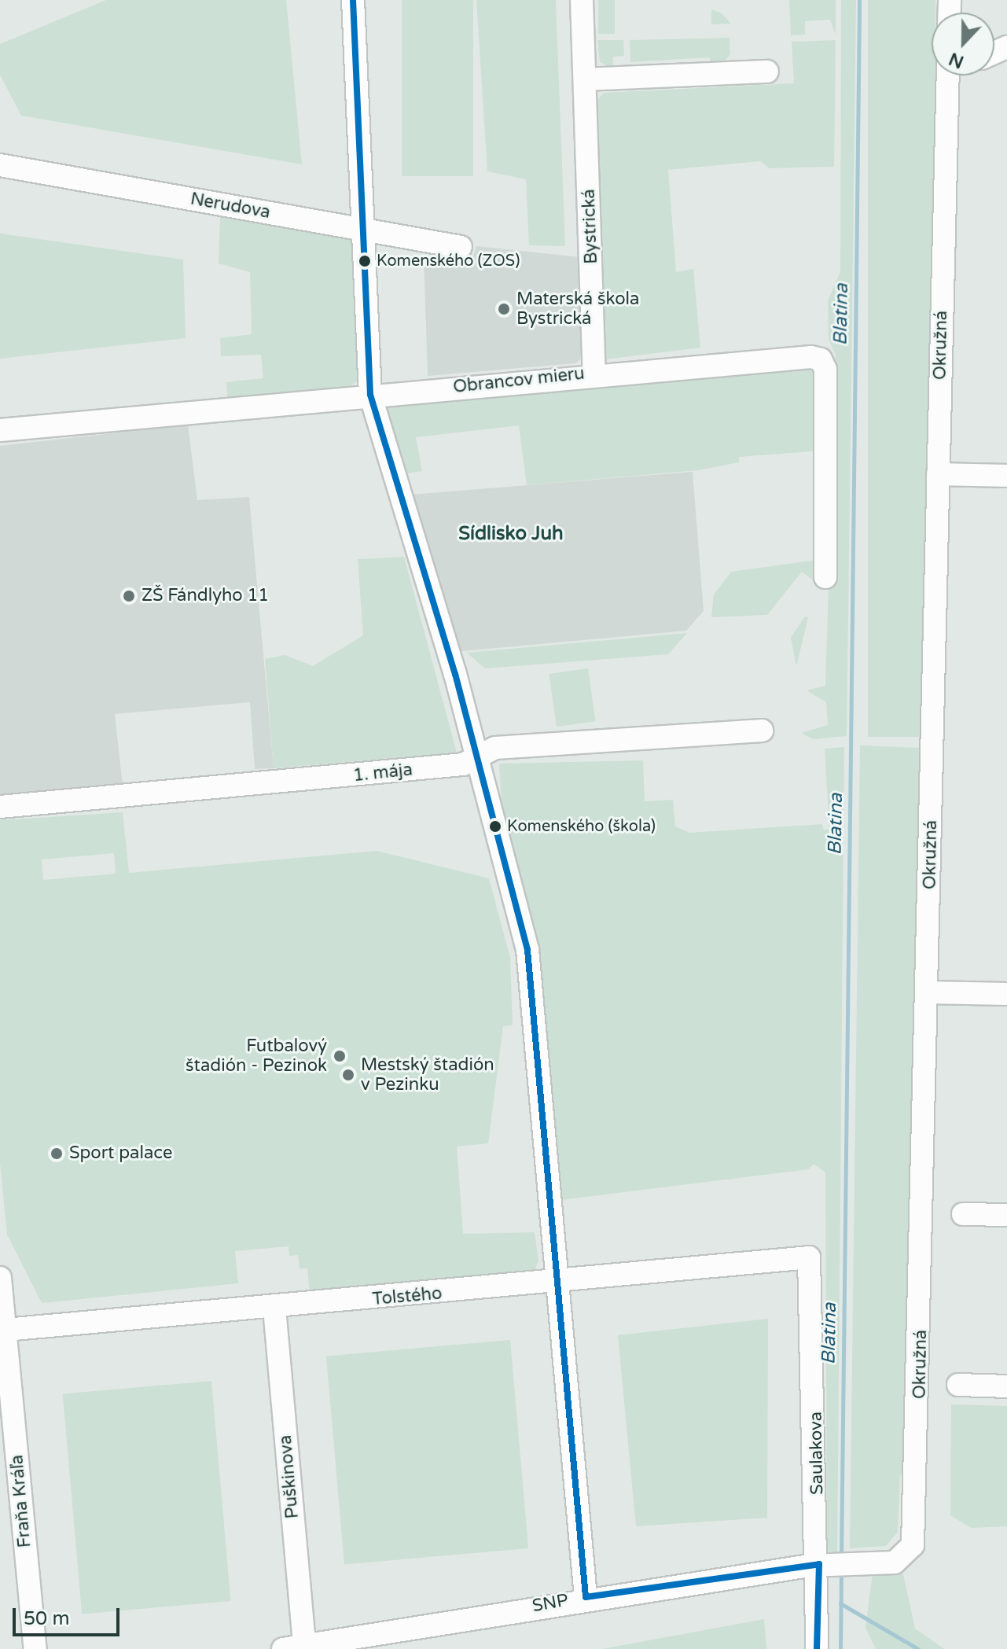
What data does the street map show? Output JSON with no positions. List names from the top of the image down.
{
  "streets": {
    "street": [
      "Nerudova",
      "Bystrická",
      "Okružná",
      "Obrancov mieru",
      "1. mája",
      "Tolstého",
      "Saulakova",
      "Puškinova",
      "Fraňa Kráľa",
      "SNP"
    ]
  },
  "crossings": [
    ["Bystrická", "Obrancov mieru"],
    ["Okružná", "Saulakova"],
    ["Okružná", "SNP"],
    ["Tolstého", "Saulakova"],
    ["Tolstého", "Puškinova"],
    ["Tolstého", "Fraňa Kráľa"],
    ["Saulakova", "SNP"],
    ["Puškinova", "SNP"]
  ],
  "districts": ["Sídlisko Juh"],
  "water": ["Blatina"],
  "places": [
    "Komenského (ZOS)",
    "Materská škola Bystrická",
    "ZŠ Fándlyho 11",
    "Komenského (škola)",
    "Futbalový štadión - Pezinok",
    "Mestský štadión v Pezinku",
    "Sport palace"
  ],
  "scale_bar": "50 m",
  "north": "bottom"
}
